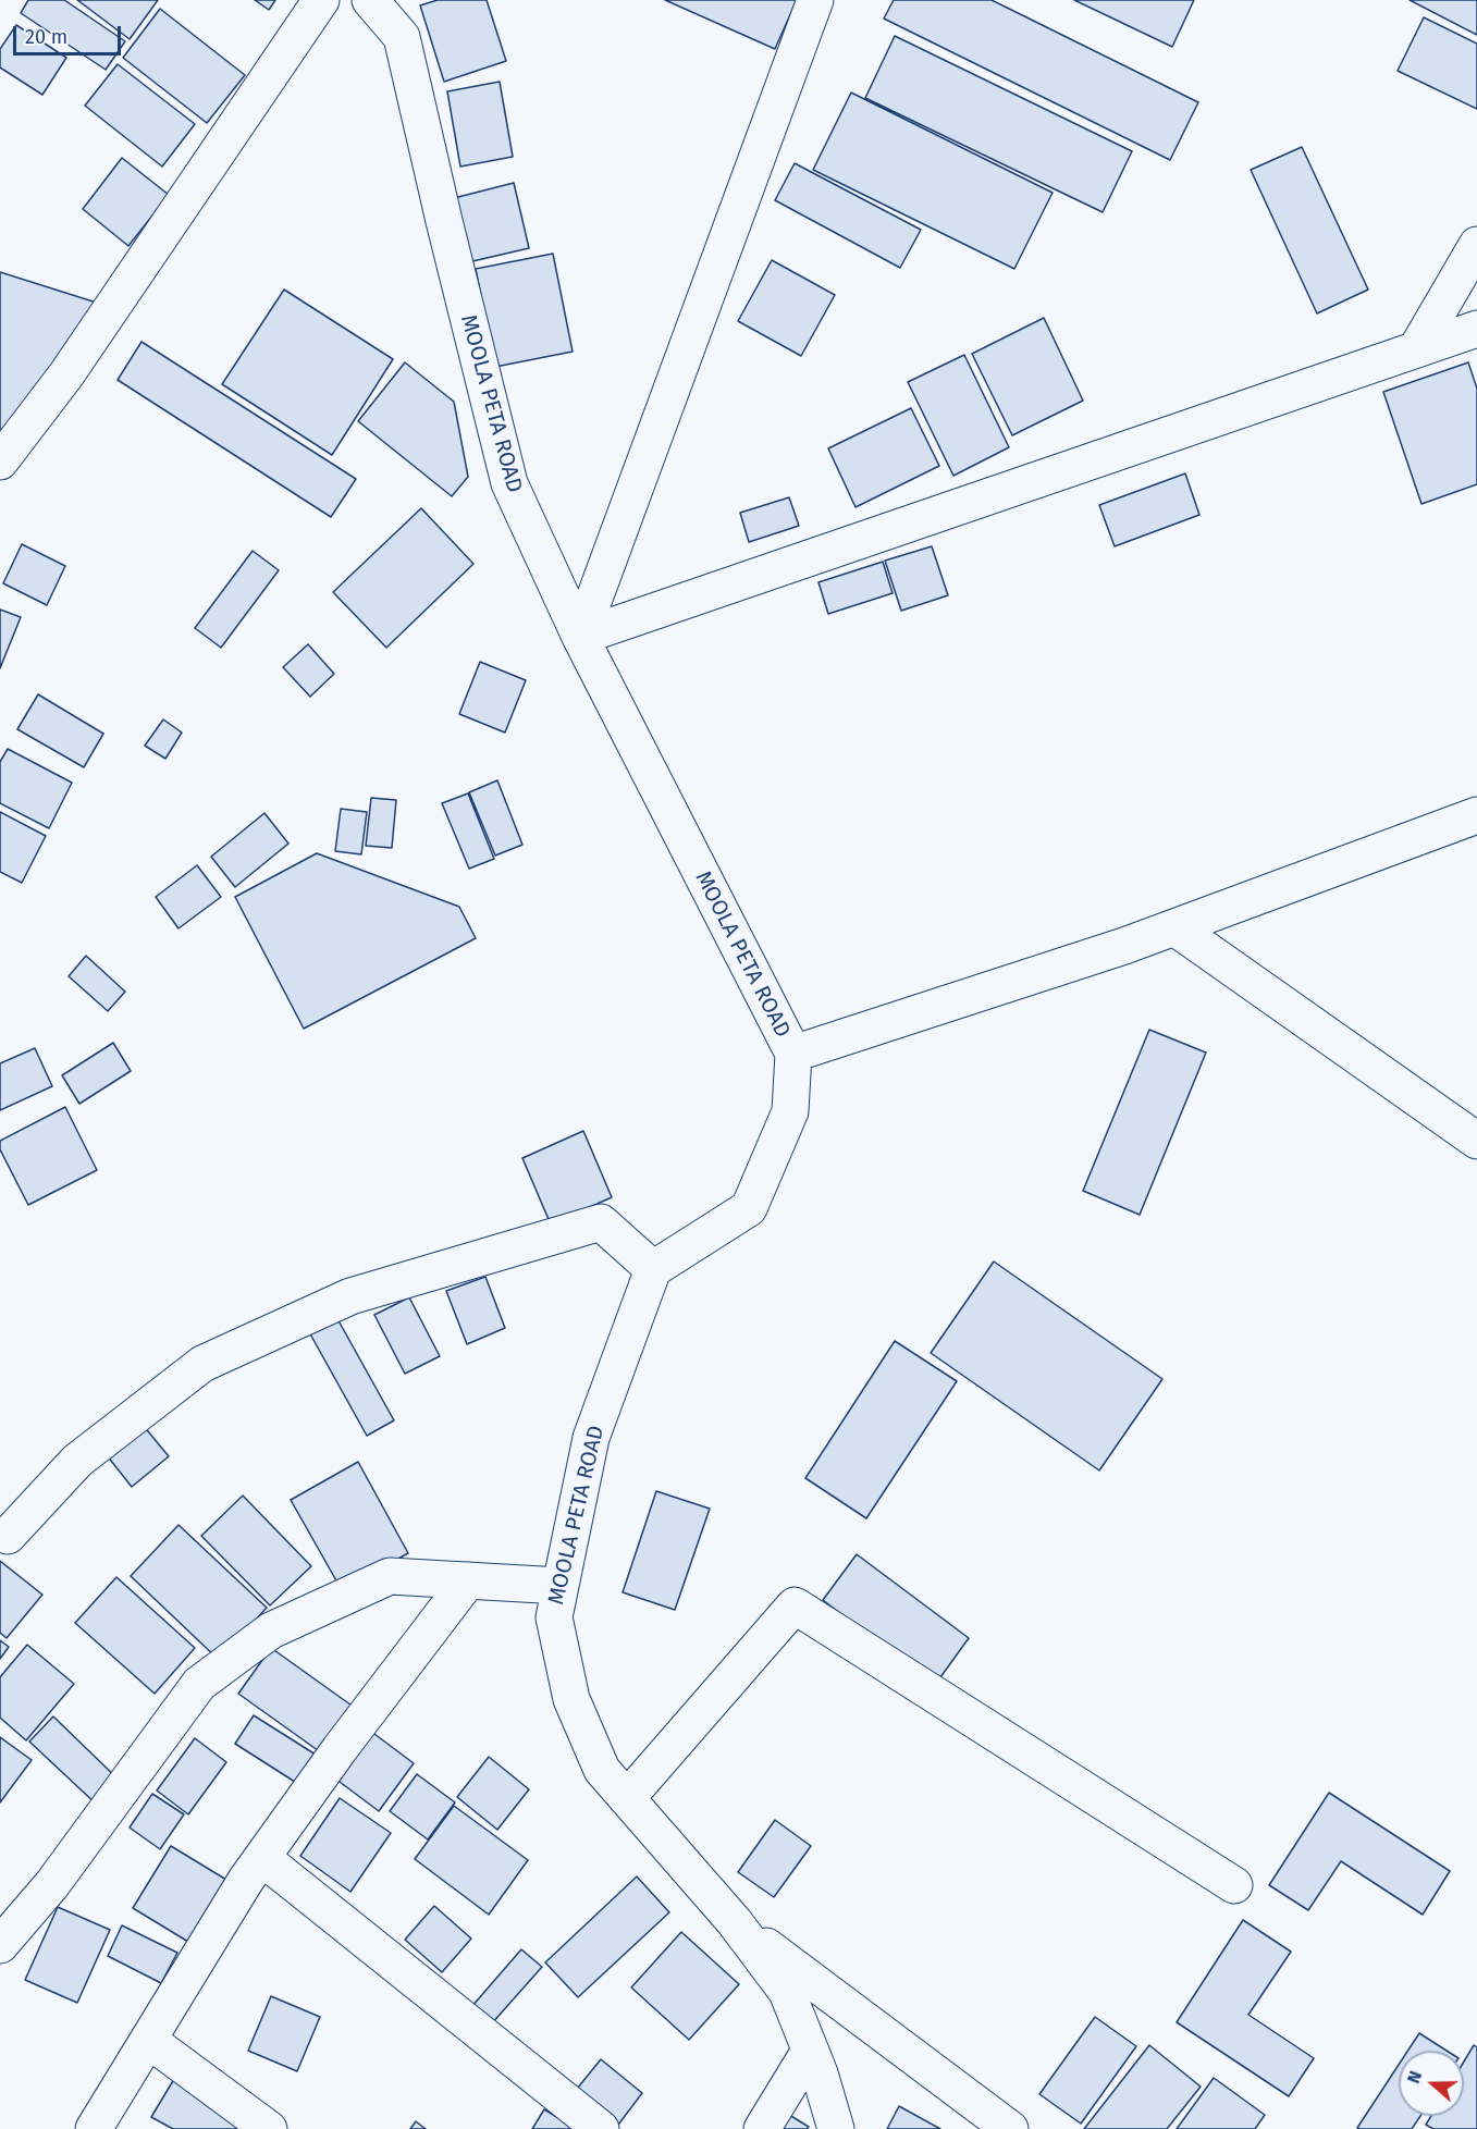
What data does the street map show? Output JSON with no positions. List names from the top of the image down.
{
  "streets": {
    "street": ["MOOLA PETA ROAD"]
  },
  "scale_bar": "20 m",
  "north": "left"
}
